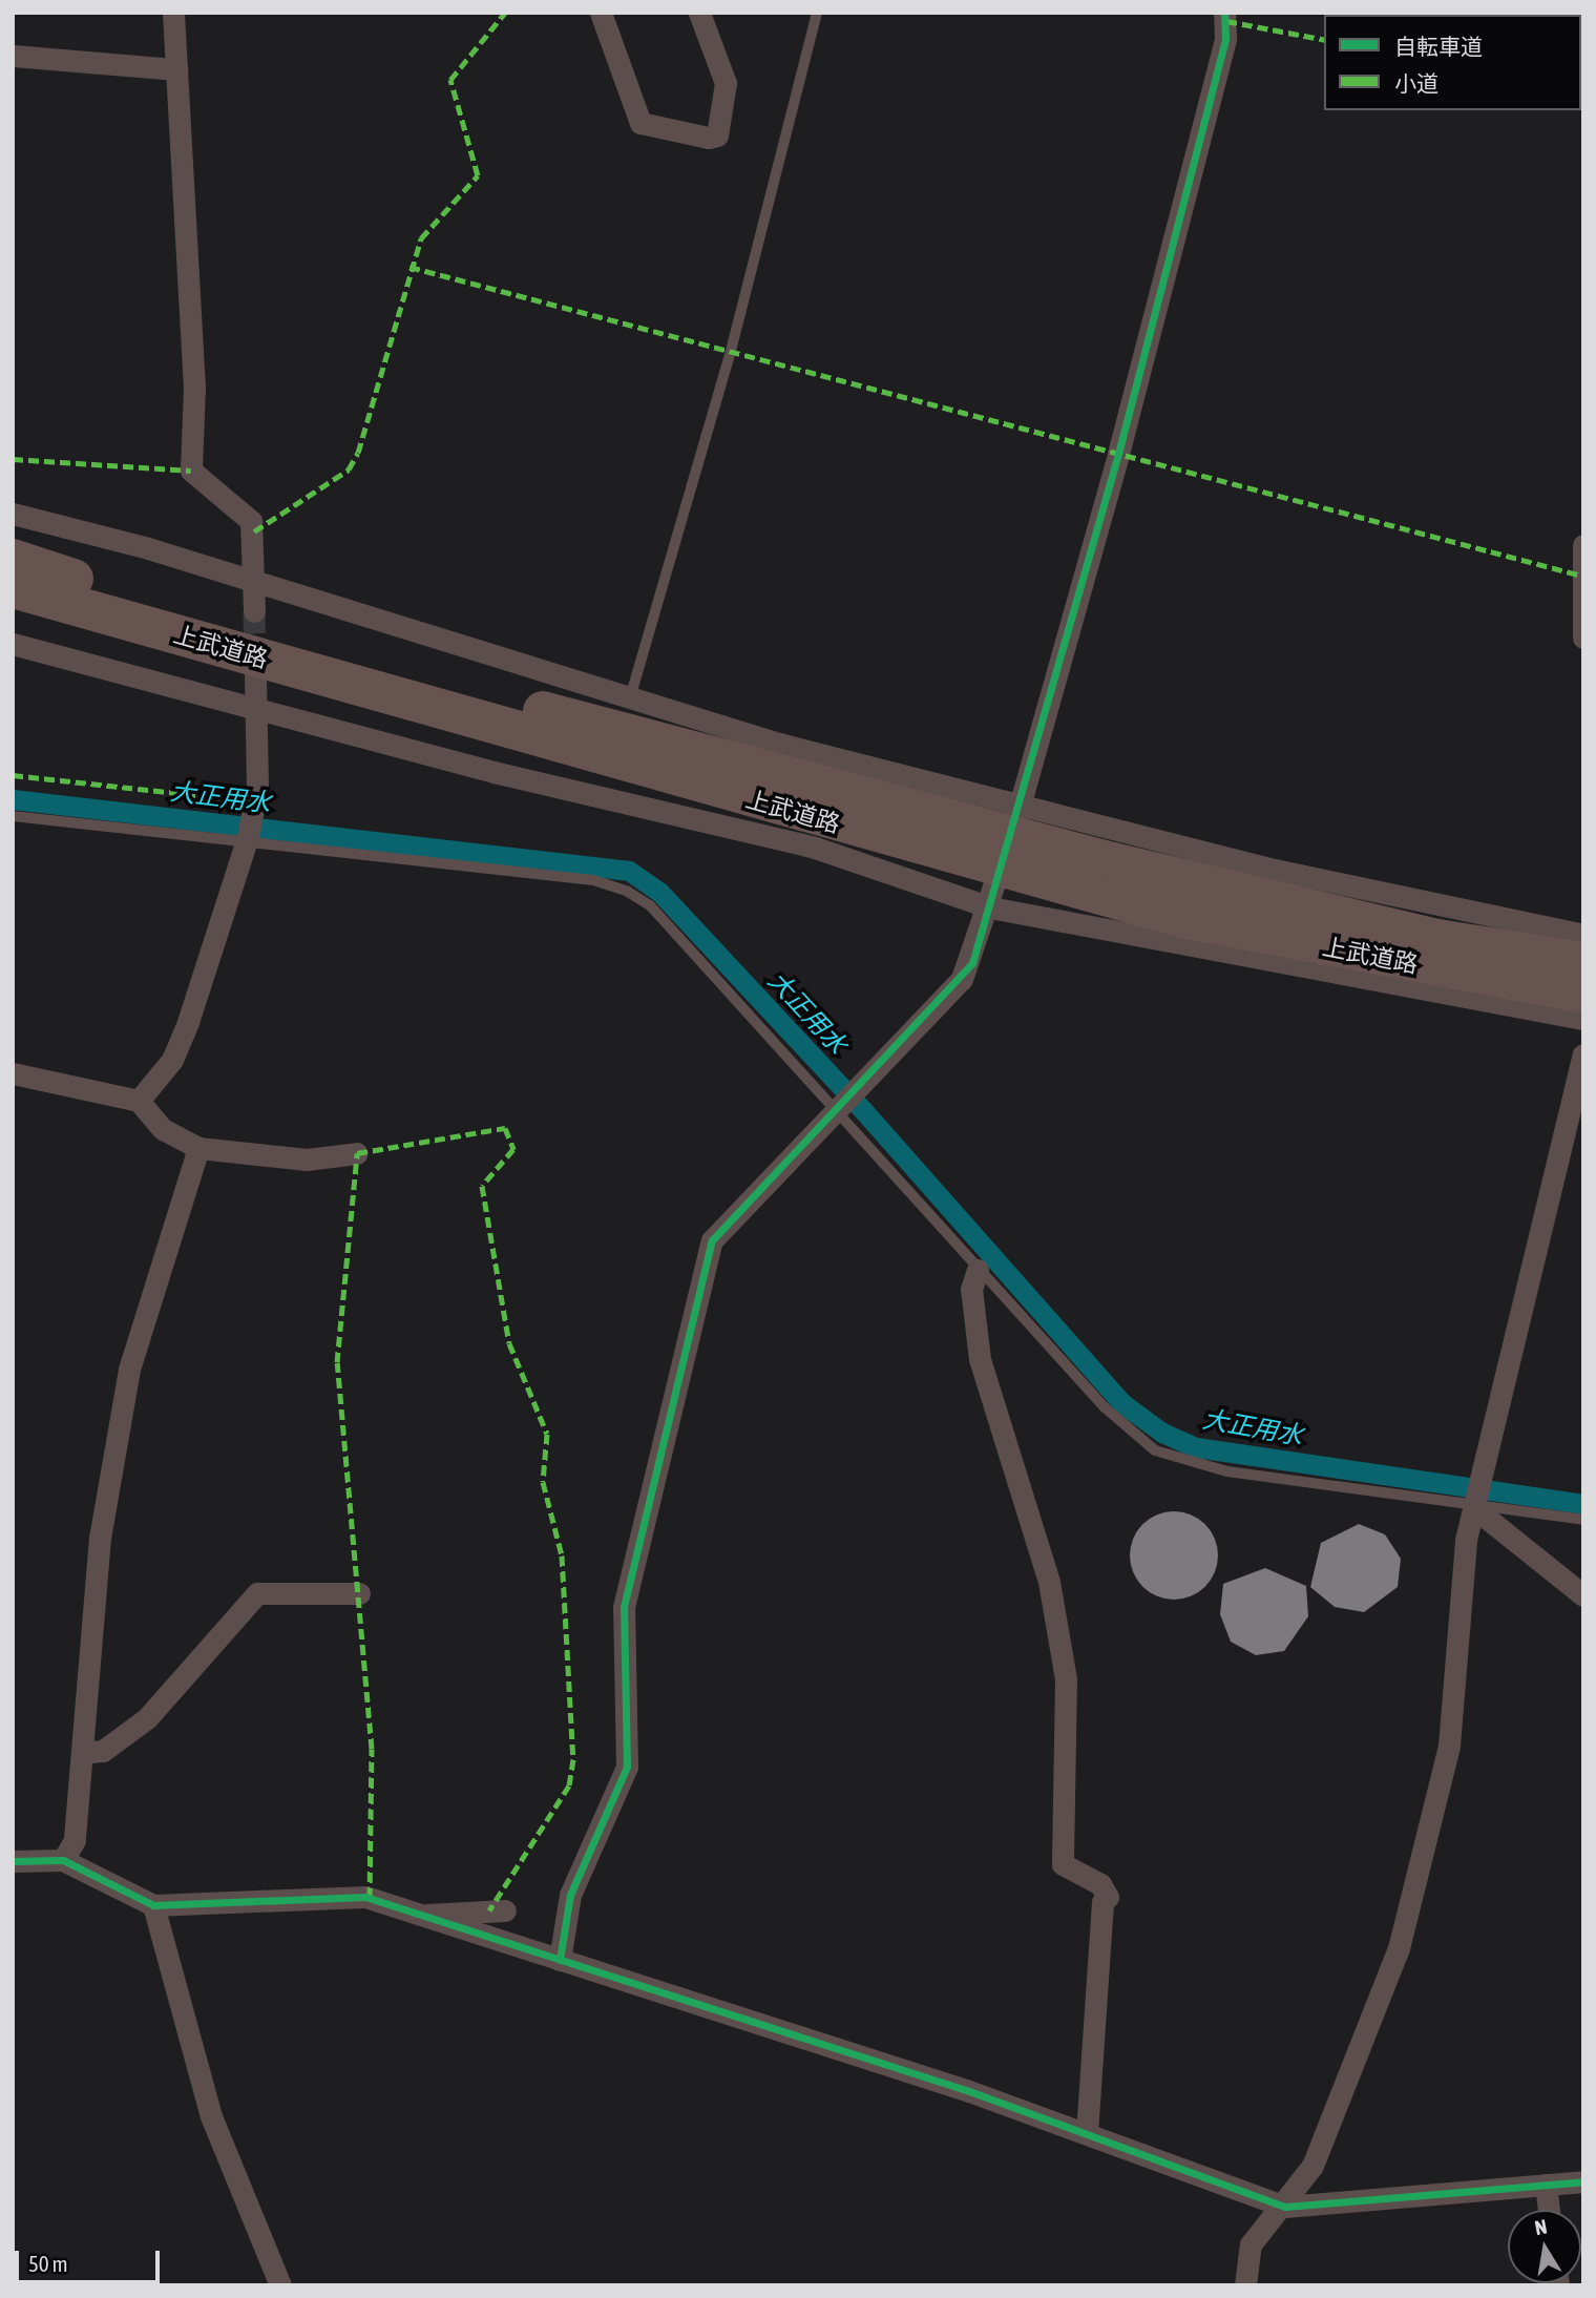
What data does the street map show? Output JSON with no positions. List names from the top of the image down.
{
  "streets": {
    "highway": ["上武道路"]
  },
  "water": ["大正用水"],
  "legend": ["自転車道", "小道"],
  "scale_bar": "50 m",
  "north": "top"
}
